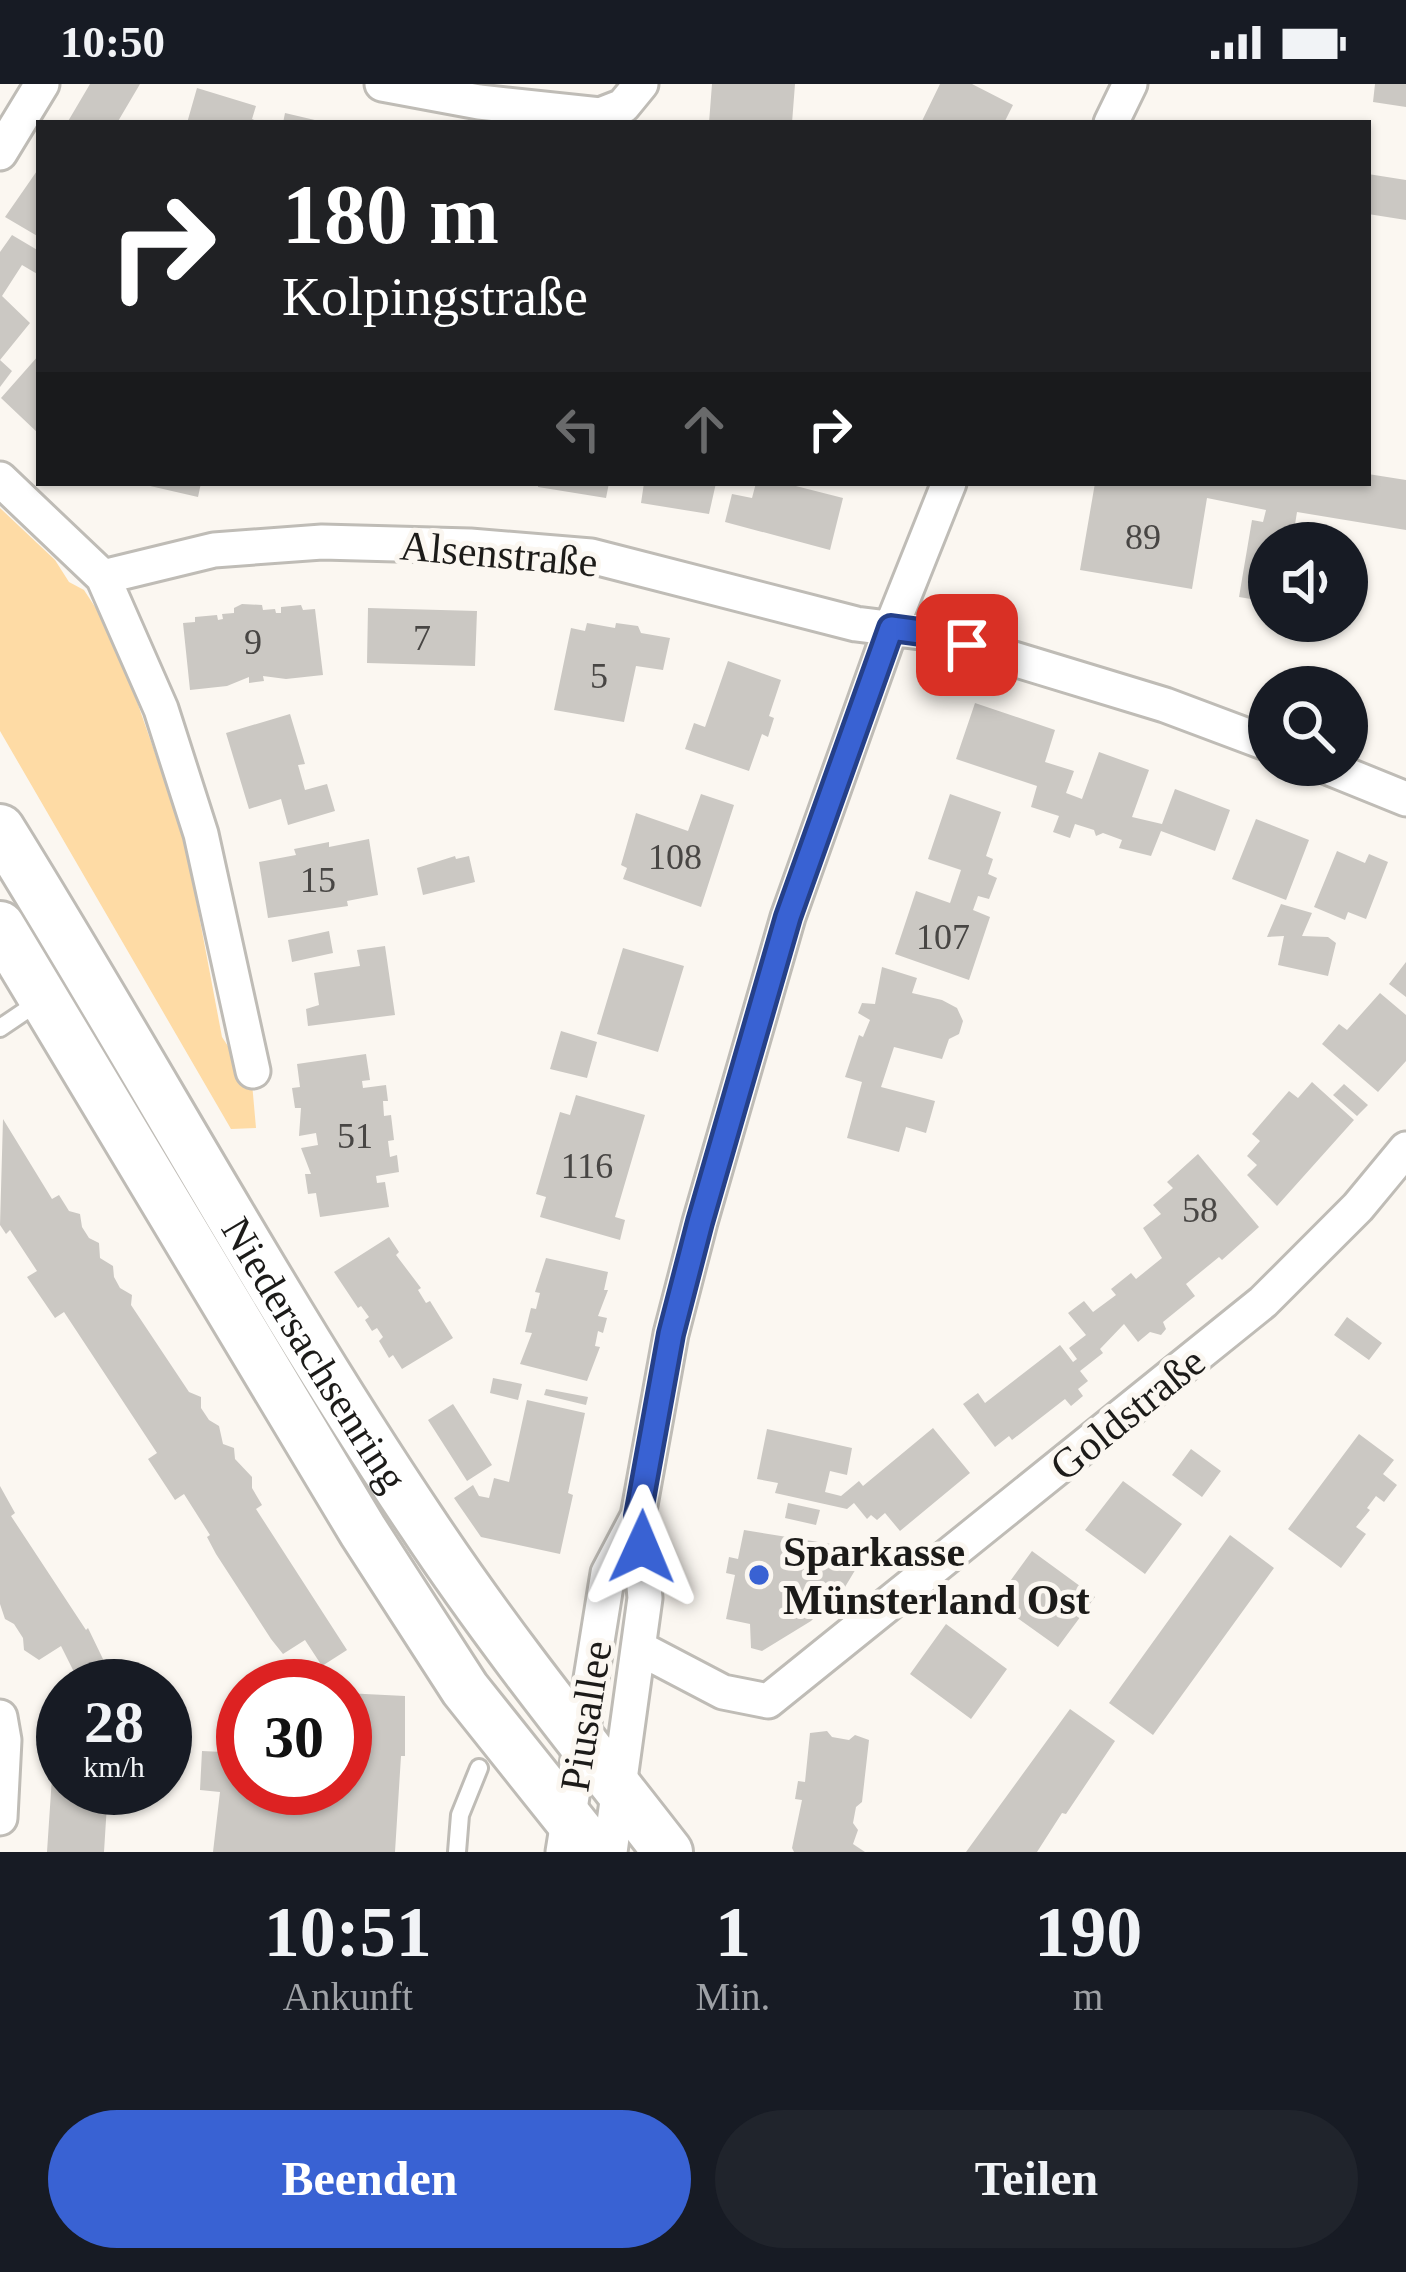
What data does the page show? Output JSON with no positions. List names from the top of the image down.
{
  "streets": {
    "main road": ["Niedersachsenring"],
    "street": ["Alsenstraße", "Goldstraße", "Piusallee"]
  },
  "crossings": [
    ["Alsenstraße", "Piusallee"],
    ["Niedersachsenring", "Piusallee"],
    ["Goldstraße", "Piusallee"]
  ],
  "places": ["Sparkasse Münsterland Ost"],
  "house_numbers": [
    "89",
    "7",
    "9",
    "5",
    "108",
    "15",
    "107",
    "51",
    "116",
    "58"
  ],
  "page": {
    "status": "10:50",
    "turn": ["180 m", "Kolpingstraße"],
    "speed": "28 km/h",
    "limit": "30",
    "eta": [
      "10:51",
      "Ankunft",
      "1",
      "Min.",
      "190",
      "m"
    ],
    "buttons": ["Beenden", "Teilen"]
  }
}
